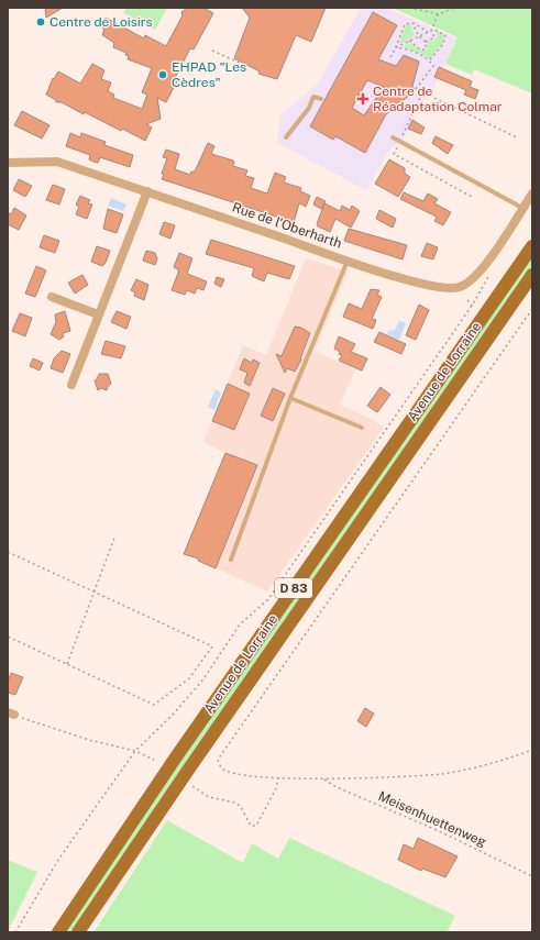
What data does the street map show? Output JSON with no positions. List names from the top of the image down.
{
  "streets": {
    "main road": ["Avenue de Lorraine", "D 83"],
    "street": ["Rue de l'Oberharth"],
    "path": ["Meisenhuettenweg"]
  },
  "places": {
    "other": ["Centre de Loisirs", "EHPAD \"Les Cèdres\""],
    "health": ["Centre de Réadaptation Colmar"]
  }
}
